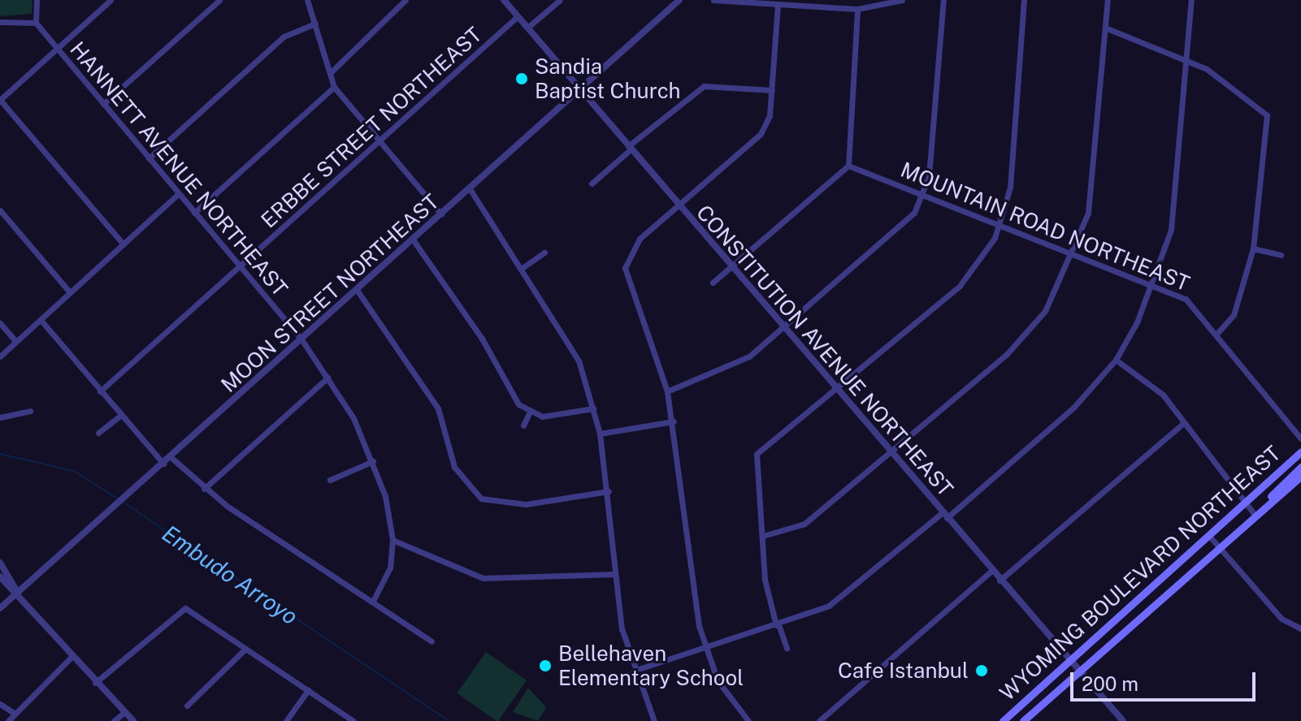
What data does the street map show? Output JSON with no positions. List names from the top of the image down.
{
  "streets": {
    "main road": ["WYOMING BOULEVARD NORTHEAST"],
    "street": [
      "ERBBE STREET NORTHEAST",
      "HANNETT AVENUE NORTHEAST",
      "MOUNTAIN ROAD NORTHEAST",
      "MOON STREET NORTHEAST",
      "CONSTITUTION AVENUE NORTHEAST"
    ]
  },
  "crossings": [
    ["ERBBE STREET NORTHEAST", "HANNETT AVENUE NORTHEAST"],
    ["ERBBE STREET NORTHEAST", "CONSTITUTION AVENUE NORTHEAST"],
    ["HANNETT AVENUE NORTHEAST", "MOON STREET NORTHEAST"],
    ["MOON STREET NORTHEAST", "CONSTITUTION AVENUE NORTHEAST"],
    ["CONSTITUTION AVENUE NORTHEAST", "WYOMING BOULEVARD NORTHEAST"]
  ],
  "water": ["Embudo Arroyo"],
  "places": ["Sandia Baptist Church", "Bellehaven Elementary School", "Cafe Istanbul"],
  "scale_bar": "200 m"
}
